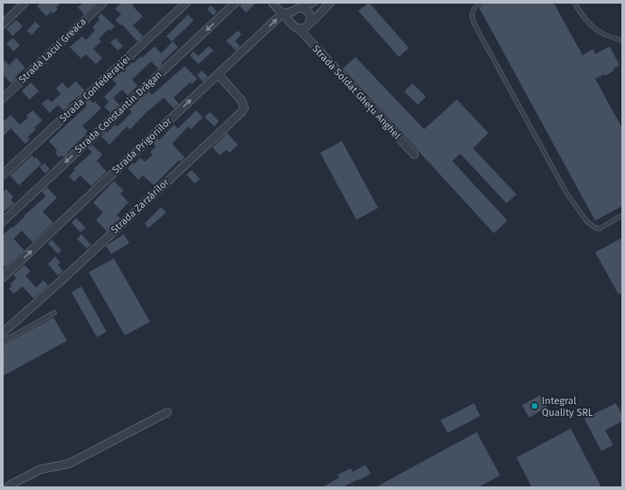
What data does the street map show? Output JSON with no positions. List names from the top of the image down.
{
  "streets": {
    "street": [
      "Strada Lacul Greaca",
      "Strada Confederației",
      "Strada Soldat Ghețu Anghel",
      "Strada Constantin Drăgan",
      "Strada Prigoriilor",
      "Strada Zarzărilor"
    ]
  },
  "crossings": [
    ["Strada Prigoriilor", "Strada Zarzărilor"]
  ],
  "one_way": ["Strada Constantin Drăgan", "Strada Prigoriilor"],
  "places": ["Integral Quality SRL"]
}
